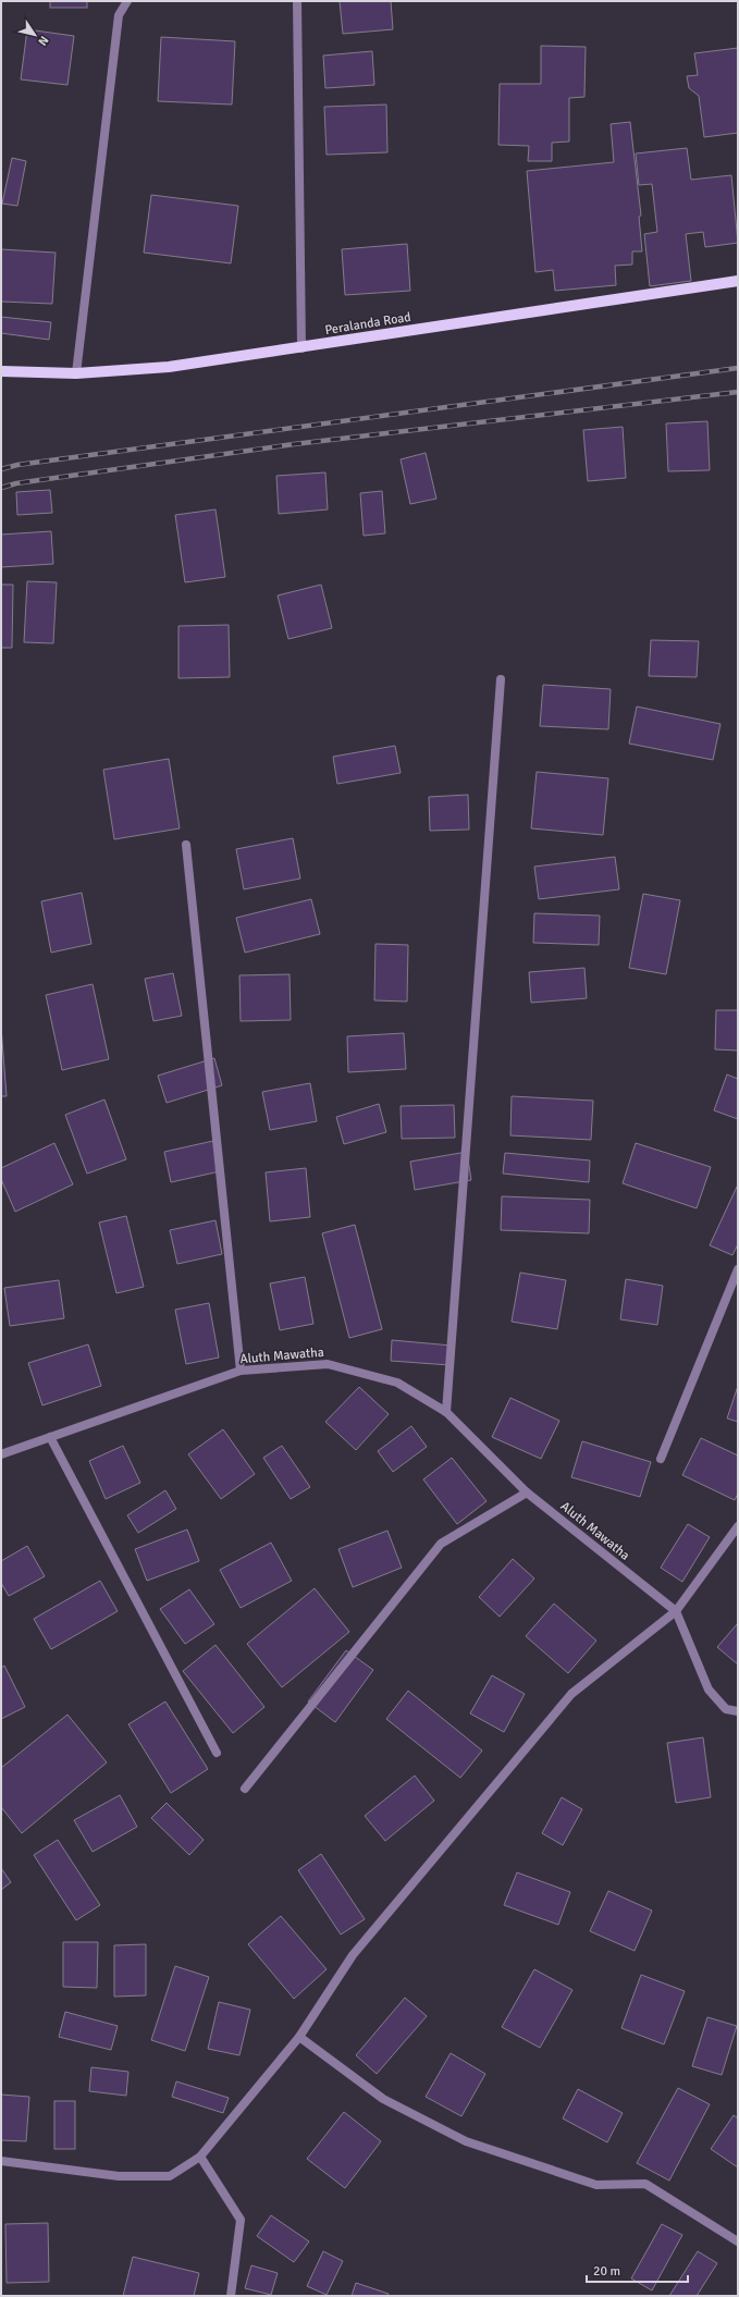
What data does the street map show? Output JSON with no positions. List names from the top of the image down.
{
  "streets": {
    "main road": ["Peralanda Road"],
    "street": ["Aluth Mawatha"]
  },
  "scale_bar": "20 m",
  "north": "bottom right"
}
